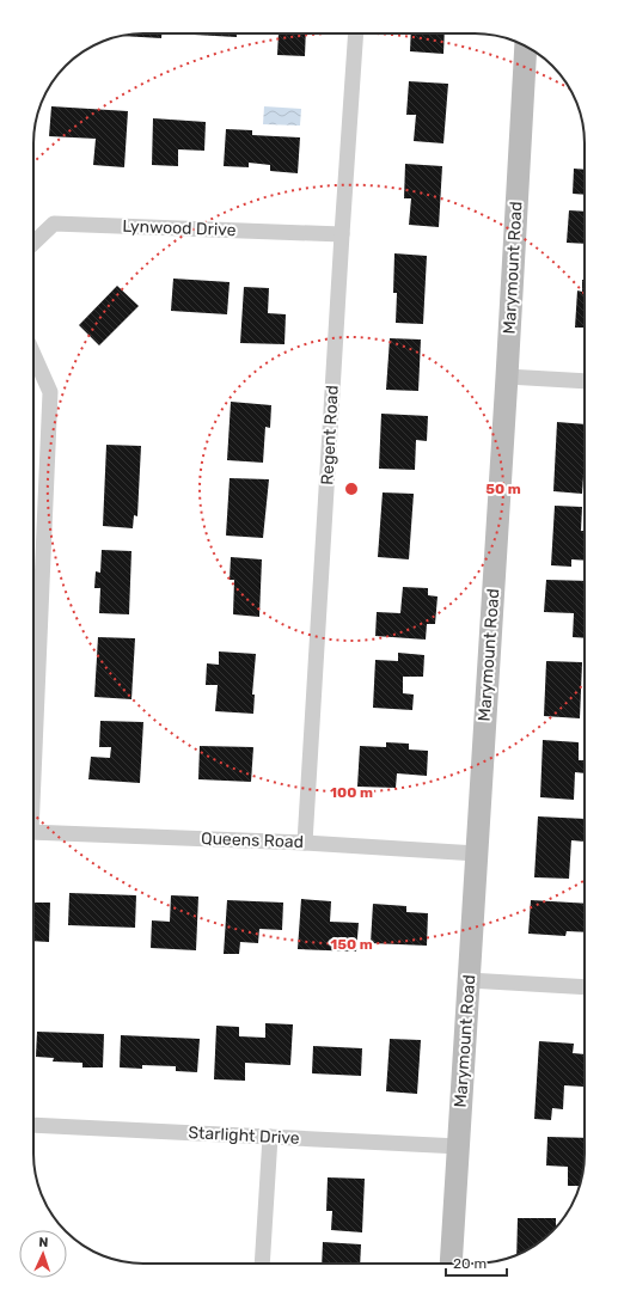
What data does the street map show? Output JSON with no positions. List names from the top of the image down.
{
  "streets": {
    "street": [
      "Lynwood Drive",
      "Marymount Road",
      "Regent Road",
      "Queens Road",
      "Starlight Drive"
    ]
  },
  "crossings": [
    ["Lynwood Drive", "Regent Road"],
    ["Marymount Road", "Queens Road"],
    ["Marymount Road", "Starlight Drive"],
    ["Regent Road", "Queens Road"]
  ],
  "scale_bar": "20 m",
  "north": "top",
  "rings": ["50 m", "100 m", "150 m"]
}
